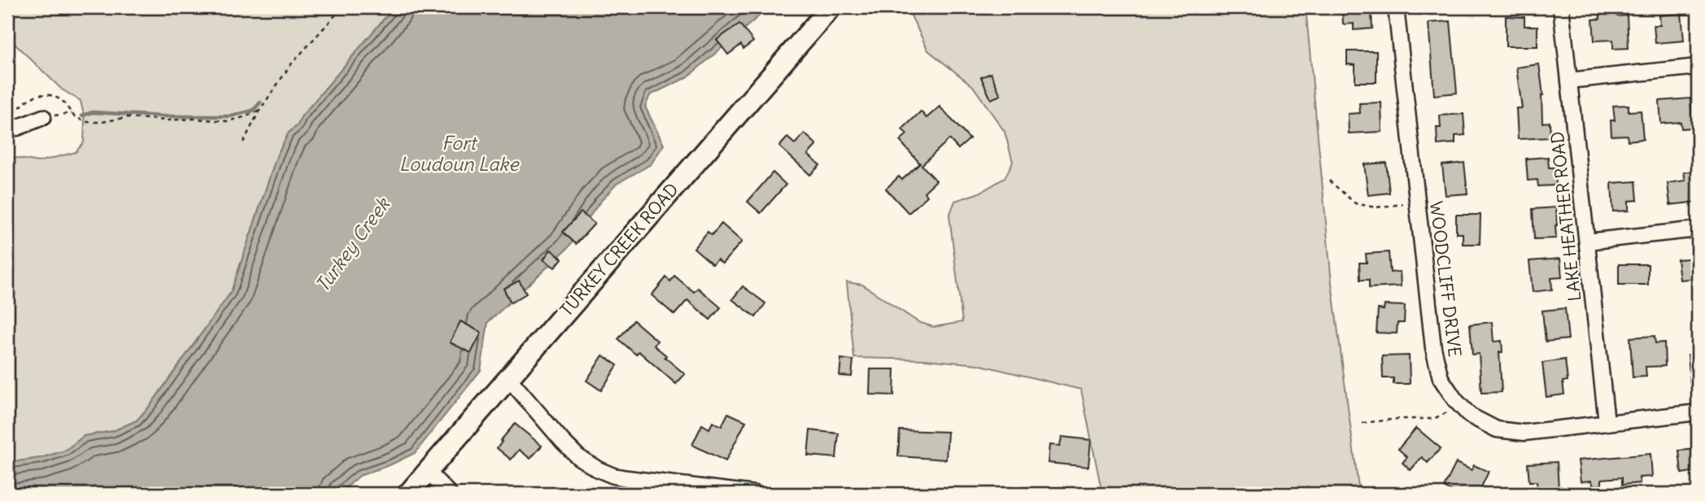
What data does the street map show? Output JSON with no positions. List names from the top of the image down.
{
  "streets": {
    "street": ["LAKE HEATHER ROAD", "TURKEY CREEK ROAD", "WOODCLIFF DRIVE"]
  },
  "crossings": [
    ["LAKE HEATHER ROAD", "WOODCLIFF DRIVE"]
  ],
  "water": ["Fort Loudoun Lake", "Turkey Creek"]
}
